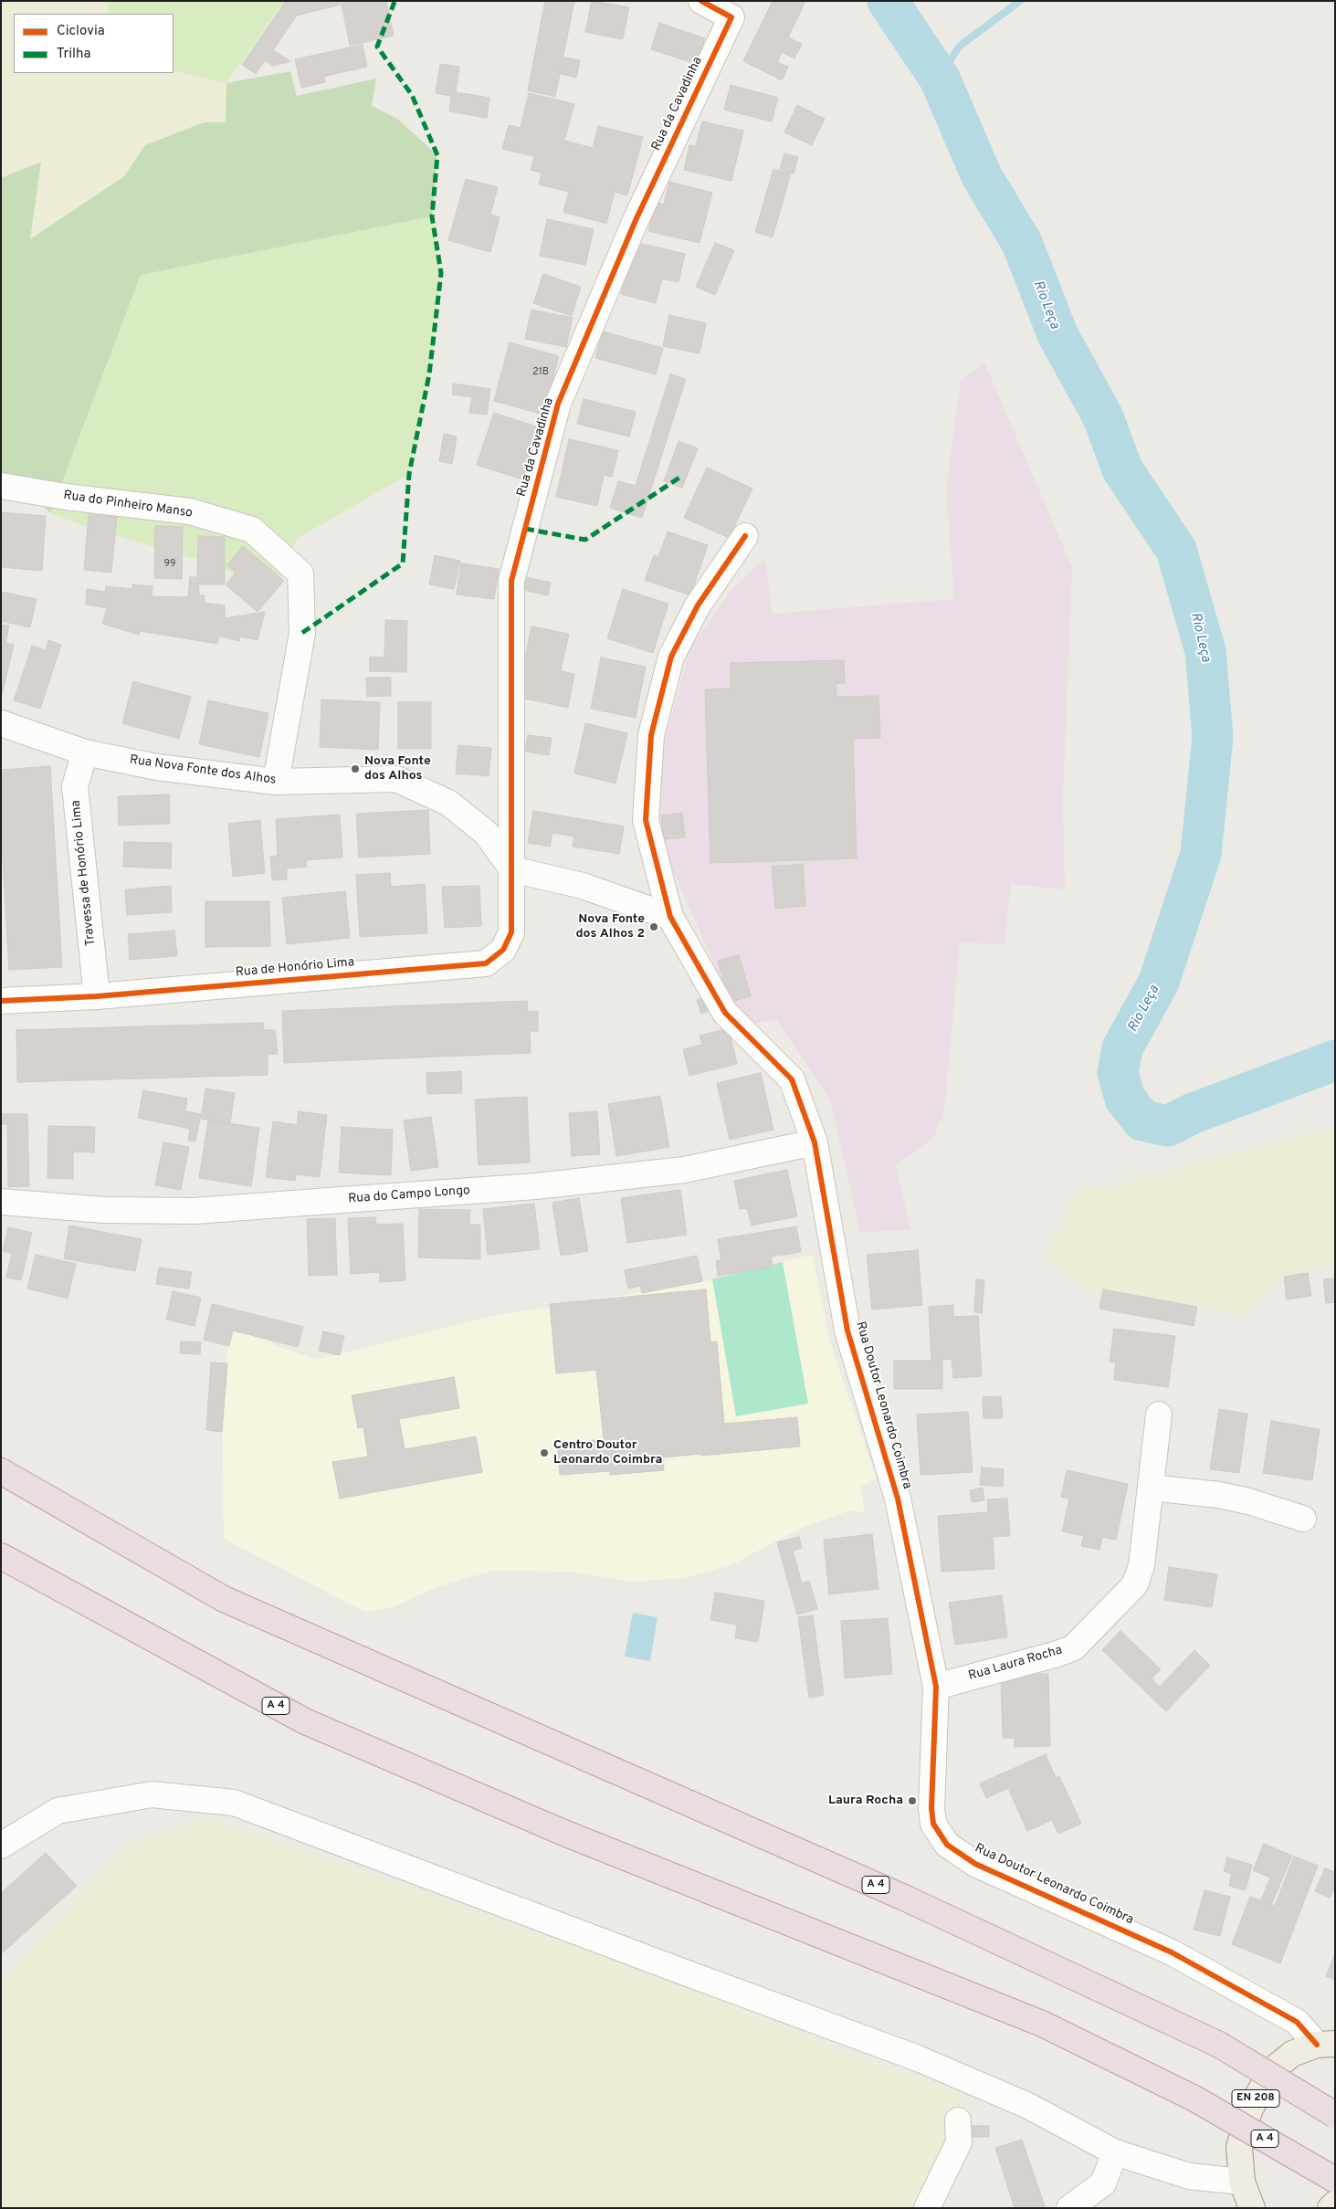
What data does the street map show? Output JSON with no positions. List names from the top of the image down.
{
  "streets": {
    "highway": ["A 4"],
    "main road": ["EN 208"],
    "street": [
      "Rua da Cavadinha",
      "Rua do Pinheiro Manso",
      "Rua Nova Fonte dos Alhos",
      "Travessa de Honório Lima",
      "Rua de Honório Lima",
      "Rua do Campo Longo",
      "Rua Doutor Leonardo Coimbra",
      "Rua Laura Rocha"
    ]
  },
  "crossings": [
    ["Rua da Cavadinha", "Rua Nova Fonte dos Alhos"],
    ["Rua da Cavadinha", "Rua de Honório Lima"],
    ["Rua do Pinheiro Manso", "Rua Nova Fonte dos Alhos"],
    ["Rua Nova Fonte dos Alhos", "Travessa de Honório Lima"],
    ["Rua Nova Fonte dos Alhos", "Rua de Honório Lima"],
    ["Travessa de Honório Lima", "Rua de Honório Lima"],
    ["Rua do Campo Longo", "Rua Doutor Leonardo Coimbra"],
    ["Rua Doutor Leonardo Coimbra", "Rua Laura Rocha"],
    ["Rua Doutor Leonardo Coimbra", "EN 208"]
  ],
  "water": ["Rio Leça"],
  "places": [
    "Nova Fonte dos Alhos",
    "Nova Fonte dos Alhos 2",
    "Centro Doutor Leonardo Coimbra",
    "Laura Rocha"
  ],
  "house_numbers": ["21B", "99"],
  "legend": ["Ciclovia", "Trilha"]
}
